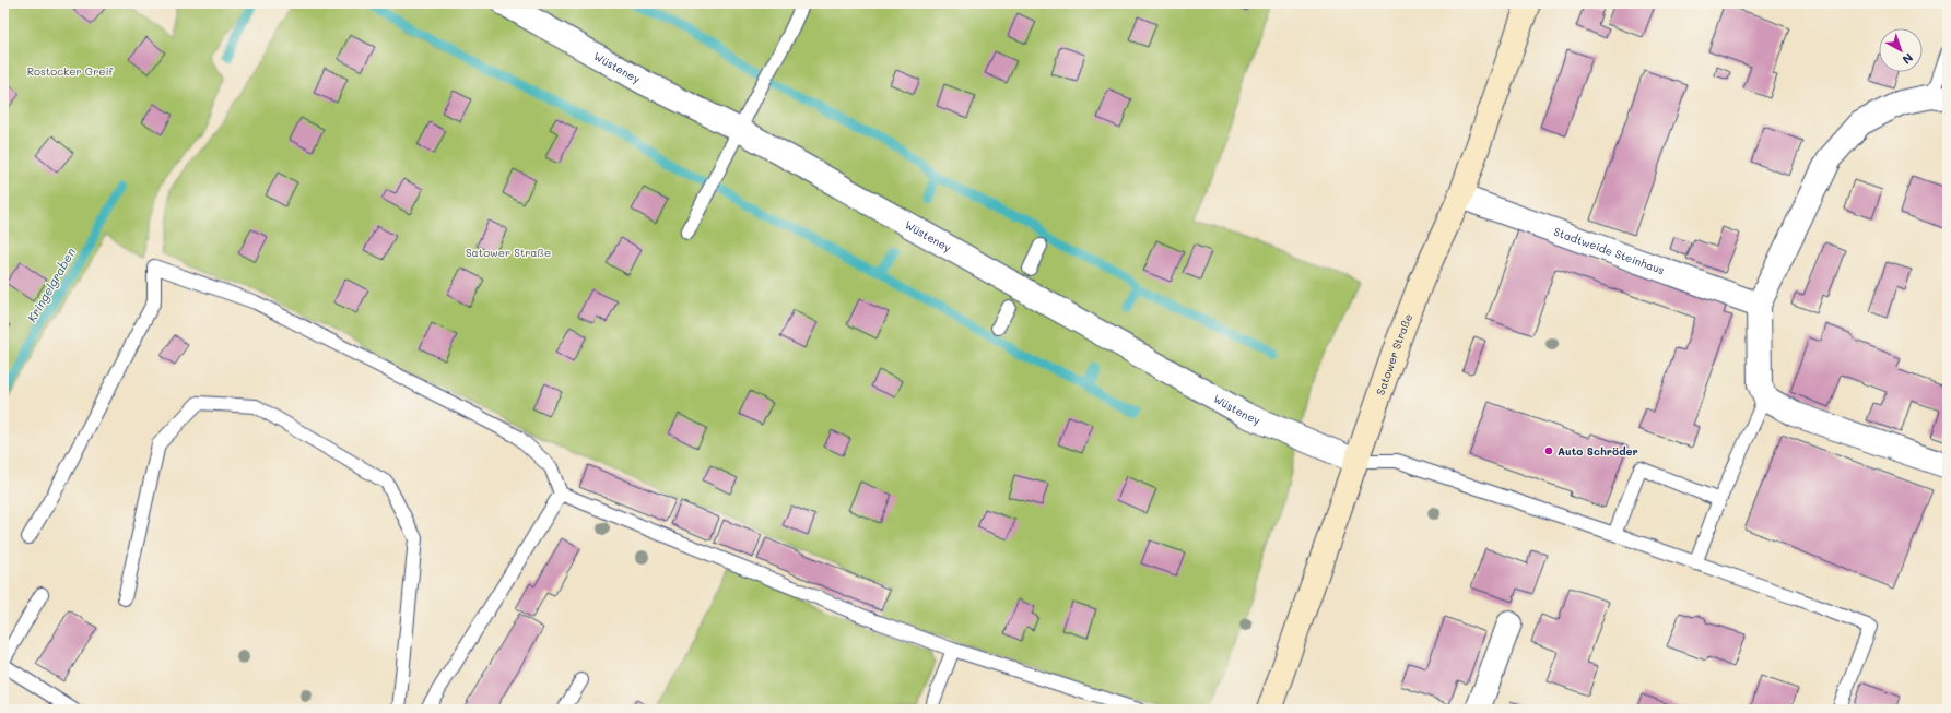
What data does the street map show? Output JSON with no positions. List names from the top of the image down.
{
  "streets": {
    "main road": ["Satower Straße"],
    "street": ["Wüsteney", "Stadtweide Steinhaus"]
  },
  "crossings": [
    ["Wüsteney", "Satower Straße"],
    ["Stadtweide Steinhaus", "Satower Straße"]
  ],
  "water": ["Kringelgraben"],
  "parks": ["Rostocker Greif", "Satower Straße"],
  "places": ["Auto Schröder"],
  "north": "bottom right"
}
